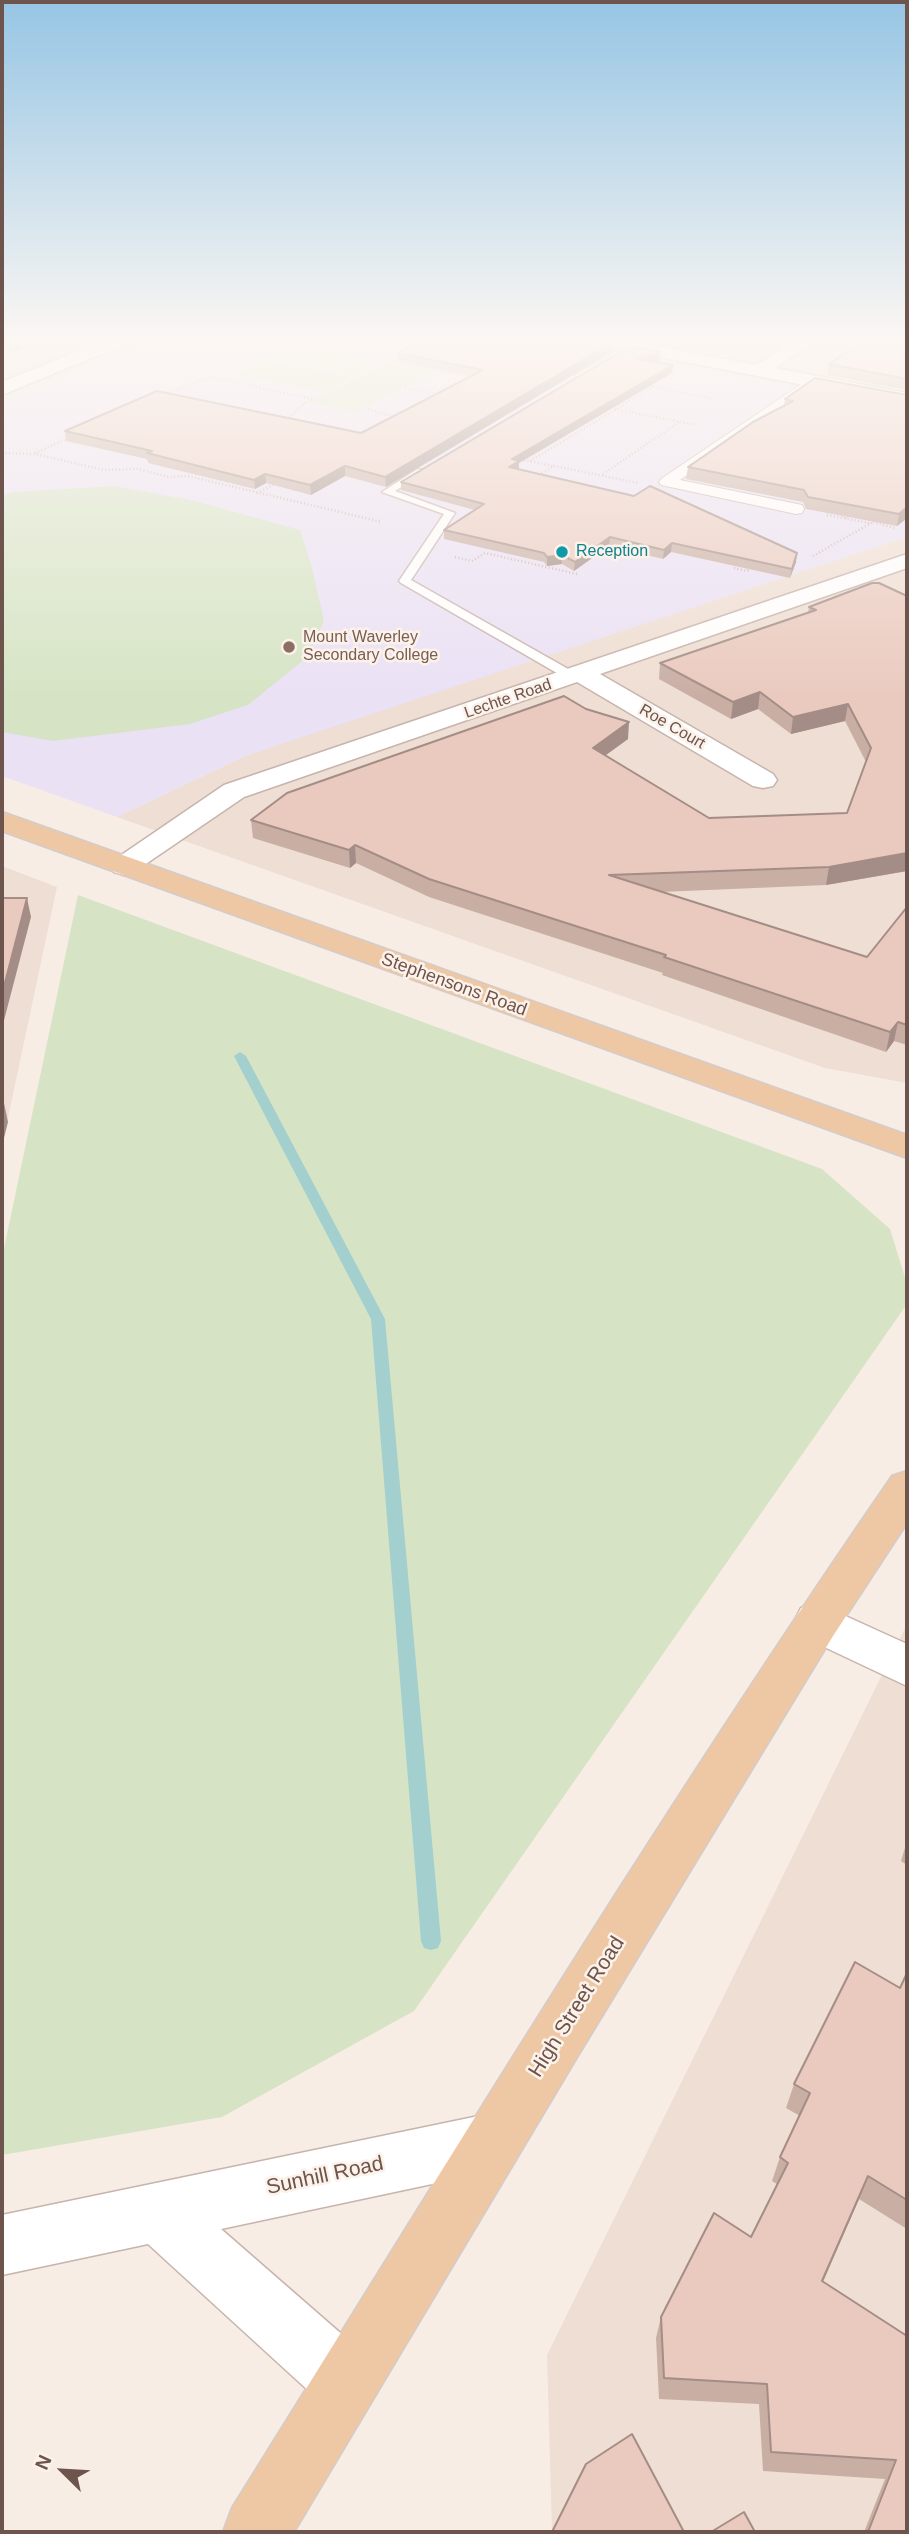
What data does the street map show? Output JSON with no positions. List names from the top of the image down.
{
  "streets": {
    "main road": ["Stephensons Road", "High Street Road"],
    "street": ["Lechte Road", "Roe Court", "Sunhill Road"]
  },
  "crossings": [
    ["Lechte Road", "Roe Court"],
    ["Lechte Road", "Stephensons Road"],
    ["High Street Road", "Sunhill Road"]
  ],
  "places": ["Reception", "Mount Waverley Secondary College"],
  "north": "top left"
}
